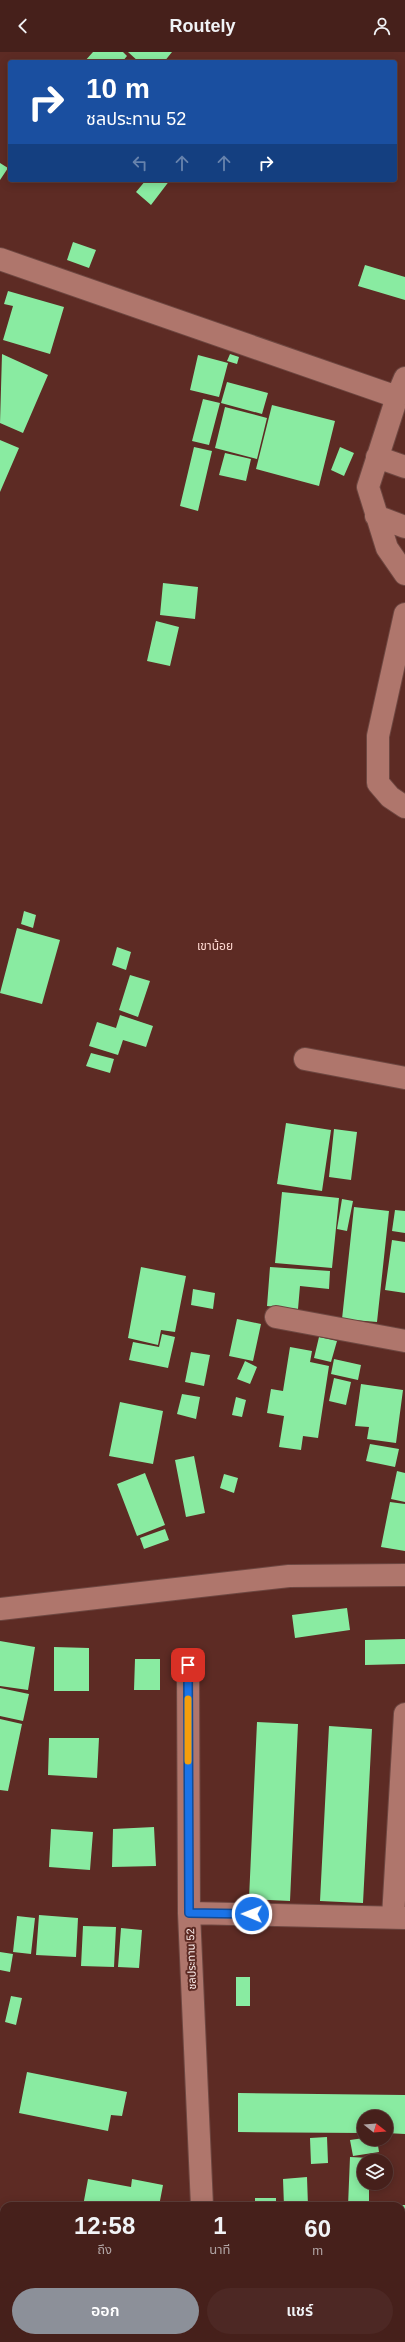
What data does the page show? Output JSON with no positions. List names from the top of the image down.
{
  "streets": {
    "street": ["ชลประทาน 52"]
  },
  "districts": ["เขาน้อย"],
  "north": "right",
  "page": {
    "header": "Routely",
    "turn": ["10 m", "ชลประทาน 52"],
    "eta": [
      "12:58",
      "ถึง",
      "1",
      "นาที",
      "60",
      "m"
    ],
    "buttons": ["ออก", "แชร์"]
  }
}
